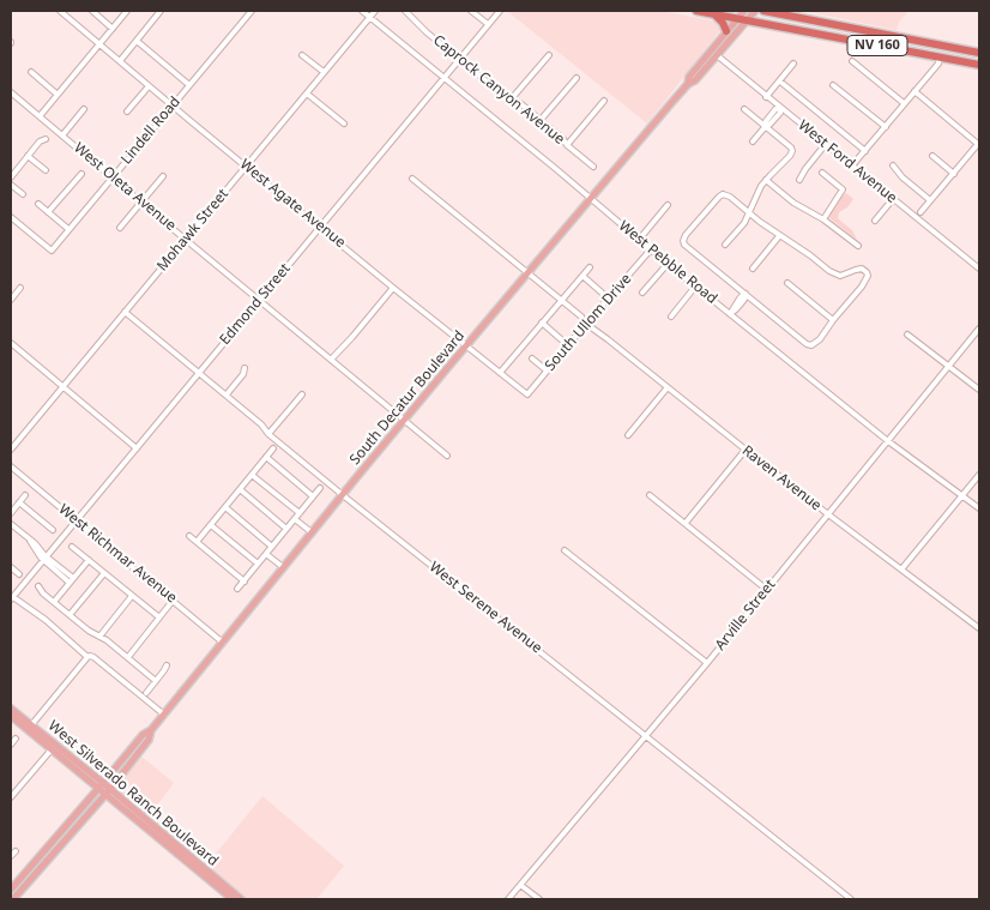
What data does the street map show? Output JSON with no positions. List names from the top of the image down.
{
  "streets": {
    "highway": ["NV 160"],
    "main road": ["South Decatur Boulevard", "West Silverado Ranch Boulevard"],
    "street": [
      "Caprock Canyon Avenue",
      "Lindell Road",
      "West Ford Avenue",
      "West Oleta Avenue",
      "West Agate Avenue",
      "Mohawk Street",
      "West Pebble Road",
      "Edmond Street",
      "South Ullom Drive",
      "Raven Avenue",
      "West Richmar Avenue",
      "West Serene Avenue",
      "Arville Street"
    ]
  },
  "crossings": [
    ["NV 160", "South Decatur Boulevard"],
    ["Caprock Canyon Avenue", "Edmond Street"],
    ["Lindell Road", "West Oleta Avenue"],
    ["Lindell Road", "West Agate Avenue"],
    ["West Ford Avenue", "South Decatur Boulevard"],
    ["West Oleta Avenue", "Mohawk Street"],
    ["West Oleta Avenue", "Edmond Street"],
    ["West Oleta Avenue", "South Decatur Boulevard"],
    ["West Agate Avenue", "Mohawk Street"],
    ["West Agate Avenue", "Edmond Street"],
    ["West Agate Avenue", "South Ullom Drive"],
    ["West Agate Avenue", "South Decatur Boulevard"],
    ["Mohawk Street", "West Pebble Road"],
    ["Mohawk Street", "West Serene Avenue"],
    ["West Pebble Road", "Edmond Street"],
    ["West Pebble Road", "South Ullom Drive"],
    ["West Pebble Road", "South Decatur Boulevard"],
    ["West Pebble Road", "Arville Street"],
    ["Edmond Street", "West Richmar Avenue"],
    ["Edmond Street", "West Serene Avenue"],
    ["South Ullom Drive", "Raven Avenue"],
    ["South Decatur Boulevard", "West Richmar Avenue"],
    ["South Decatur Boulevard", "West Serene Avenue"],
    ["South Decatur Boulevard", "West Silverado Ranch Boulevard"],
    ["Raven Avenue", "Arville Street"],
    ["West Serene Avenue", "Arville Street"]
  ]
}
